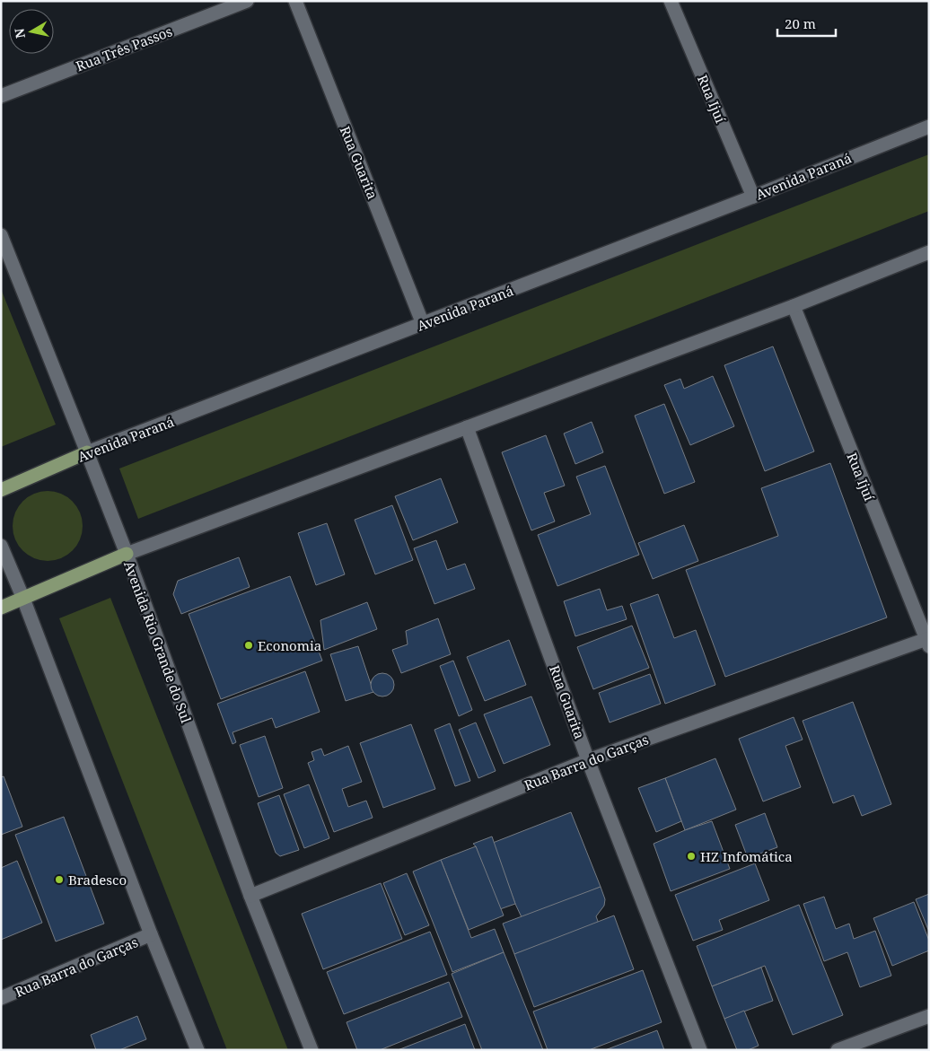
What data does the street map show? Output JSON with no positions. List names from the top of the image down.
{
  "streets": {
    "main road": ["Avenida Paraná"],
    "street": [
      "Rua Três Passos",
      "Rua Ijuí",
      "Rua Guarita",
      "Avenida Rio Grande do Sul",
      "Rua Barra do Garças"
    ]
  },
  "crossings": [
    ["Rua Ijuí", "Avenida Paraná"],
    ["Rua Ijuí", "Rua Barra do Garças"],
    ["Rua Guarita", "Avenida Paraná"],
    ["Rua Guarita", "Rua Barra do Garças"],
    ["Avenida Paraná", "Avenida Rio Grande do Sul"],
    ["Avenida Rio Grande do Sul", "Rua Barra do Garças"]
  ],
  "places": ["Economia", "HZ Infomática", "Bradesco"],
  "scale_bar": "20 m",
  "north": "left"
}
